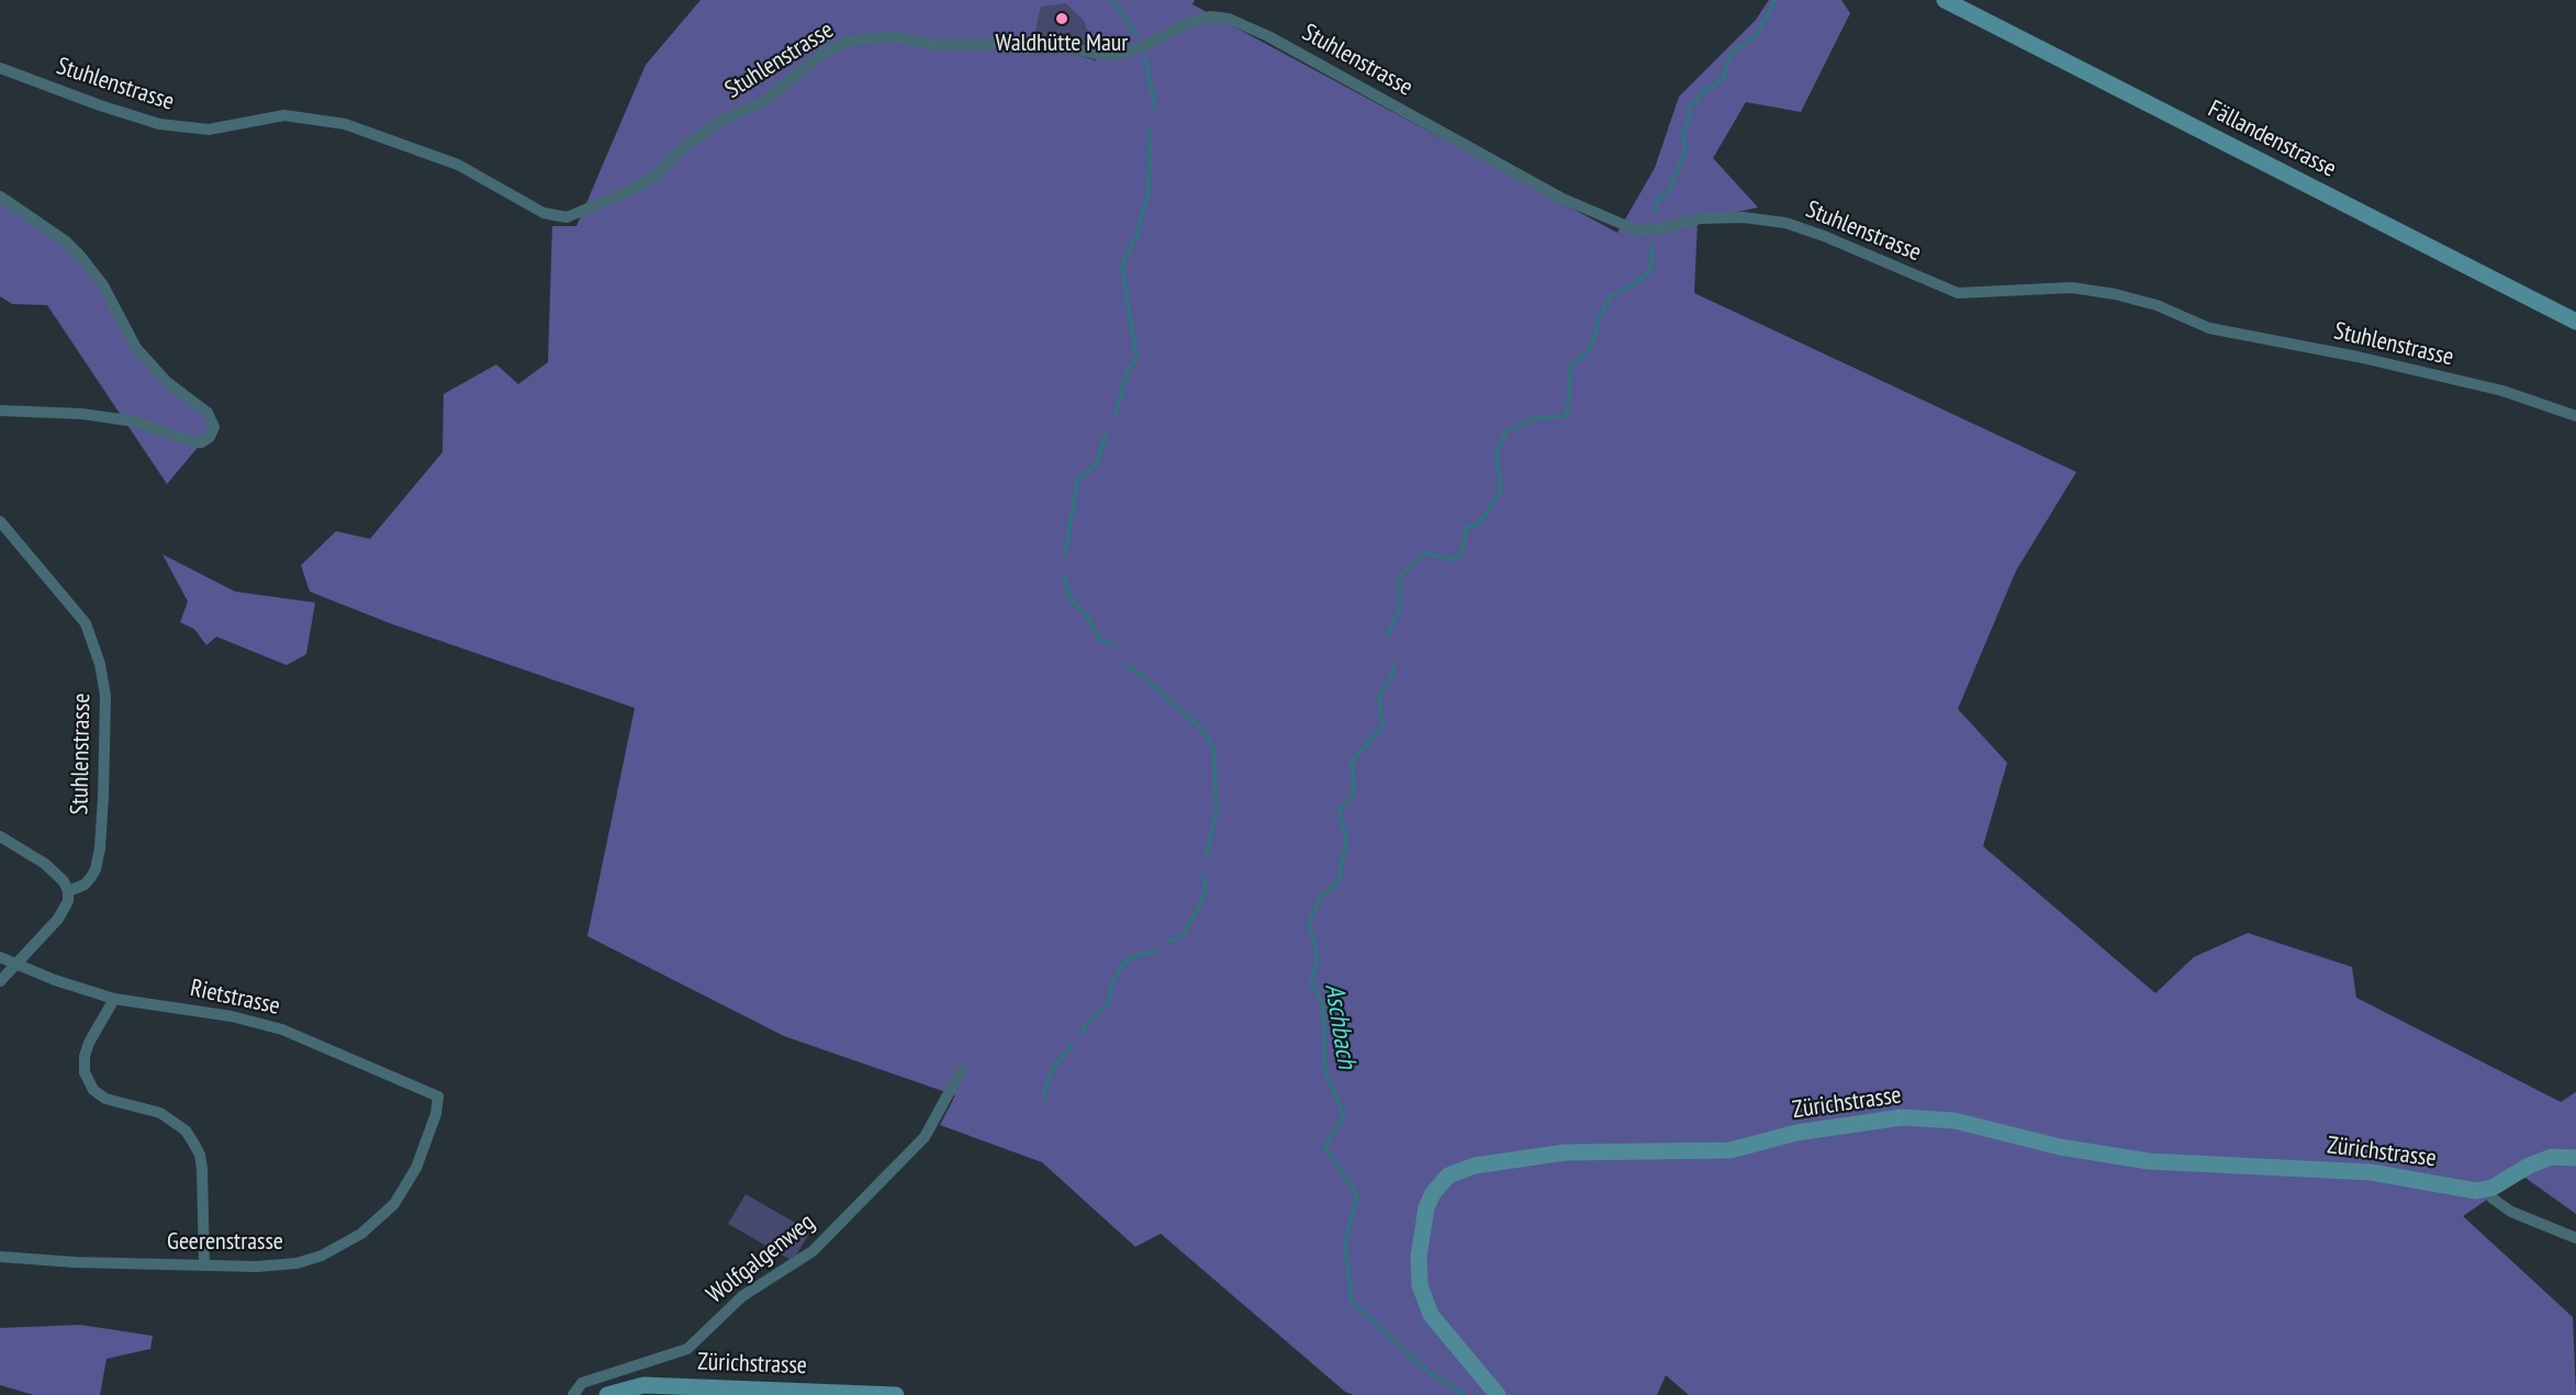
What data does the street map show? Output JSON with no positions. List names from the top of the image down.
{
  "streets": {
    "street": [
      "Stuhlenstrasse",
      "Fällandenstrasse",
      "Rietstrasse",
      "Zürichstrasse",
      "Geerenstrasse",
      "Wolfgalgenweg"
    ]
  },
  "crossings": [
    ["Rietstrasse", "Geerenstrasse"]
  ],
  "water": ["Aschbach"],
  "places": ["Waldhütte Maur"]
}
